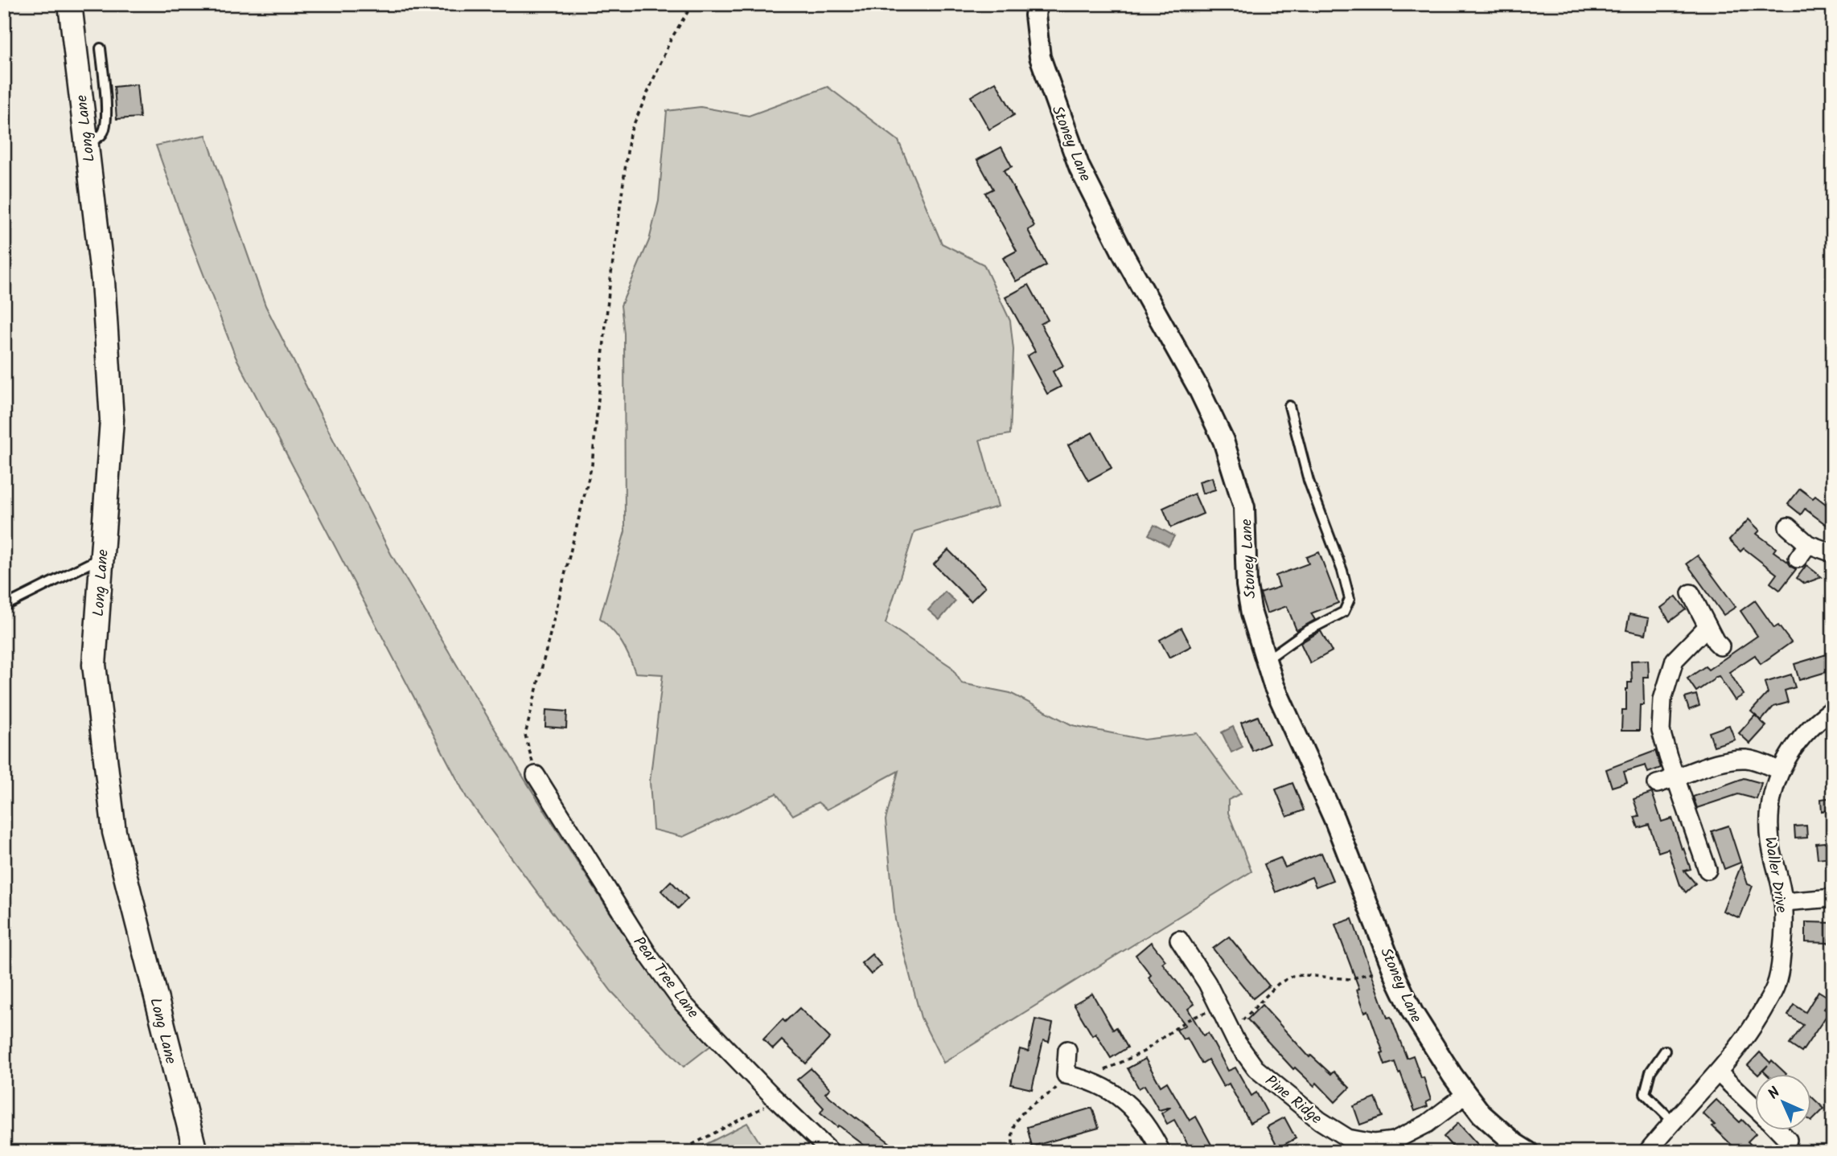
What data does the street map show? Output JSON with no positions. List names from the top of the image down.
{
  "streets": {
    "main road": ["Long Lane"],
    "street": [
      "Stoney Lane",
      "Waller Drive",
      "Pear Tree Lane",
      "Pine Ridge"
    ]
  },
  "crossings": [
    ["Stoney Lane", "Pine Ridge"]
  ],
  "north": "top left"
}
